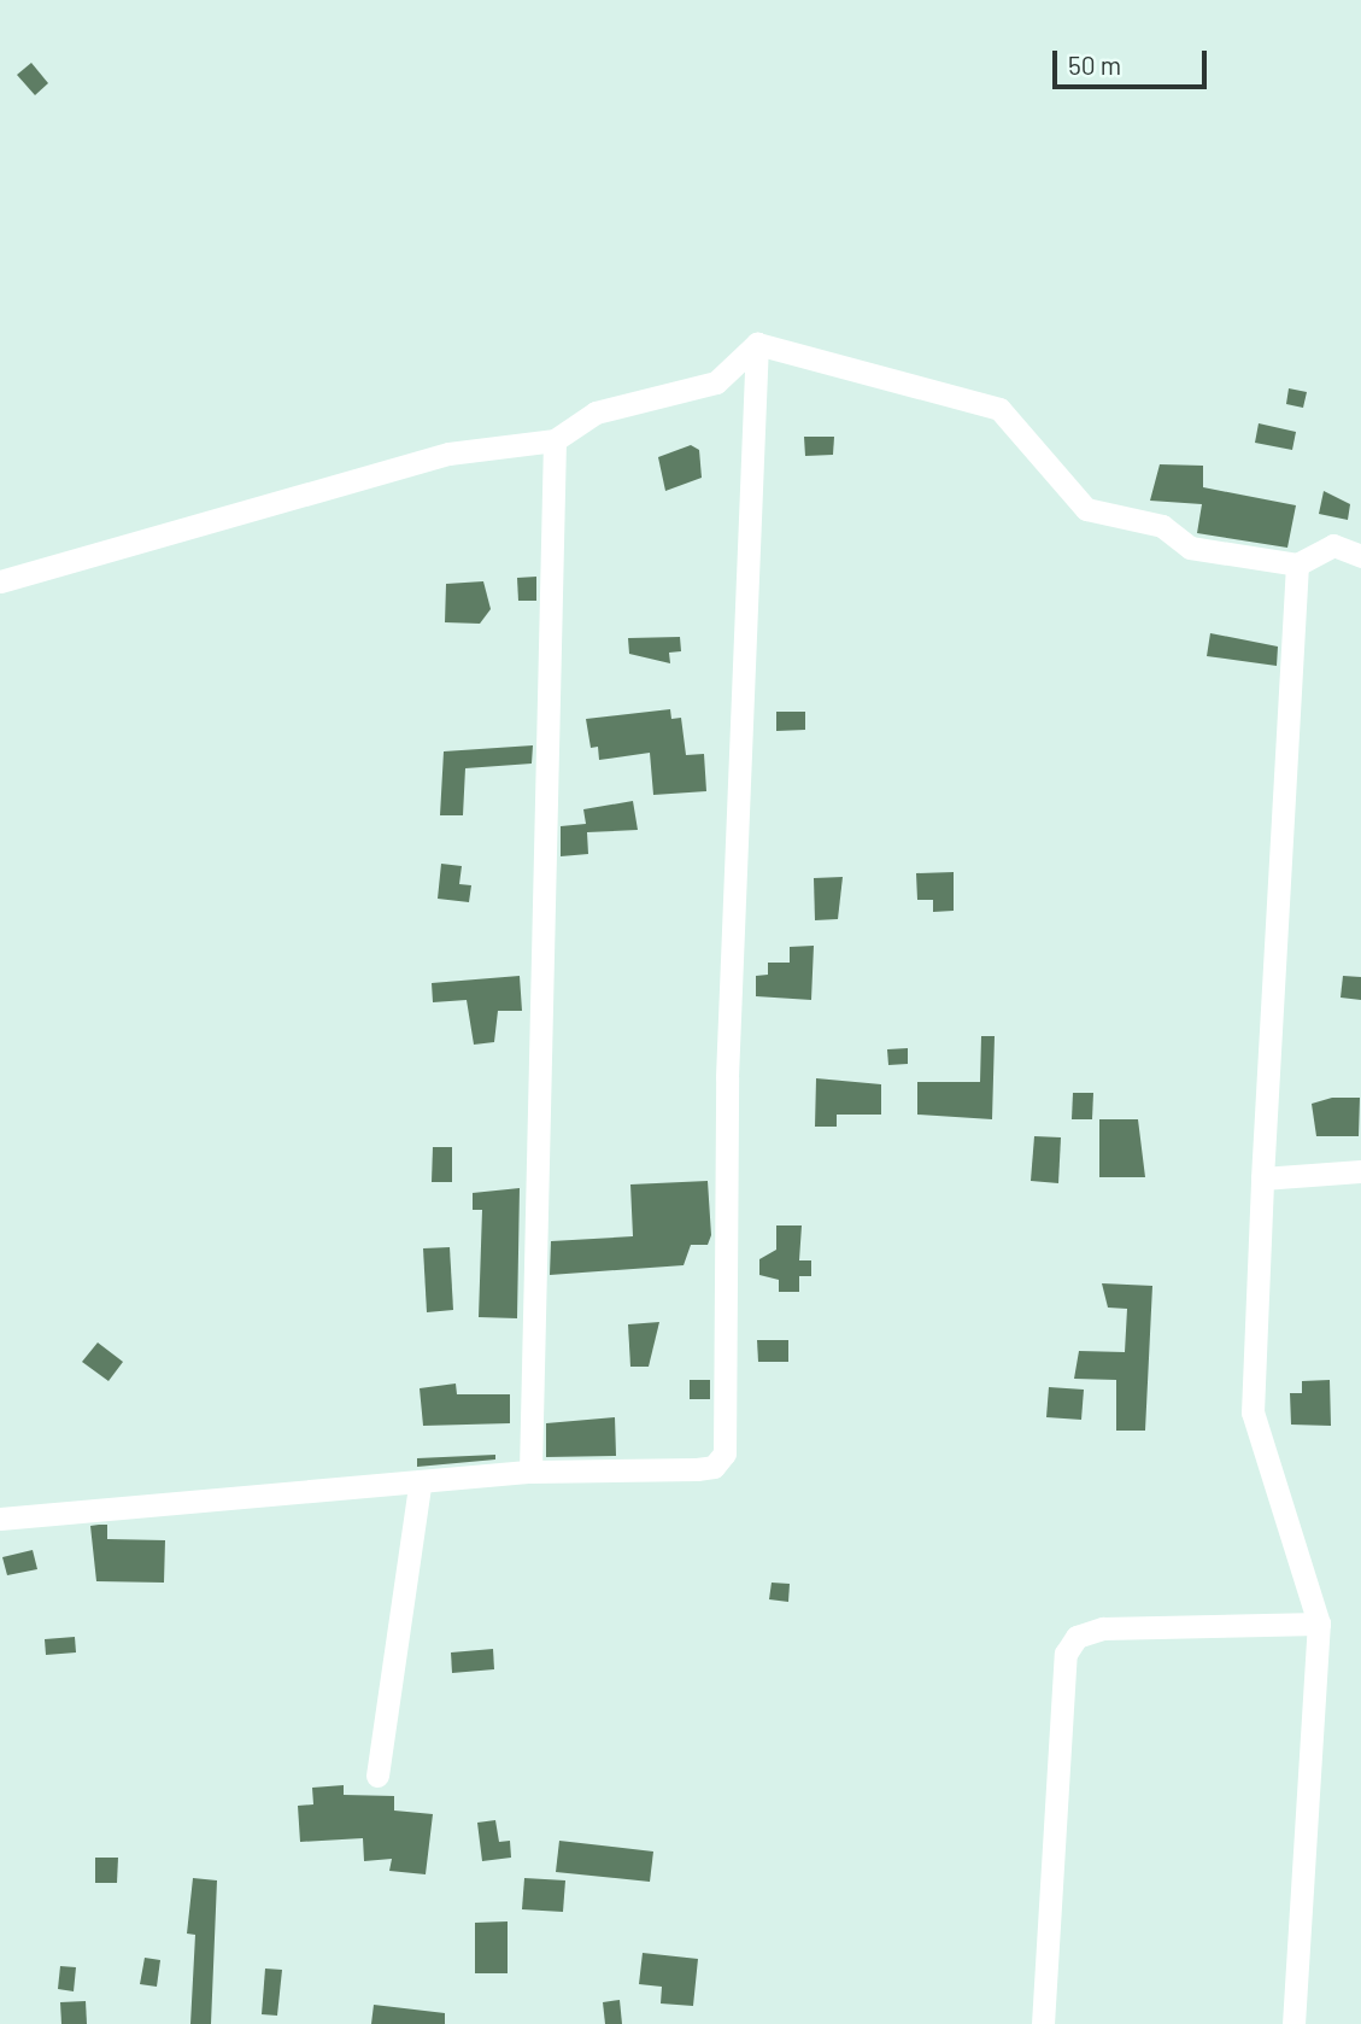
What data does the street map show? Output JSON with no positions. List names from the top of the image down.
{
  "scale_bar": "50 m"
}
